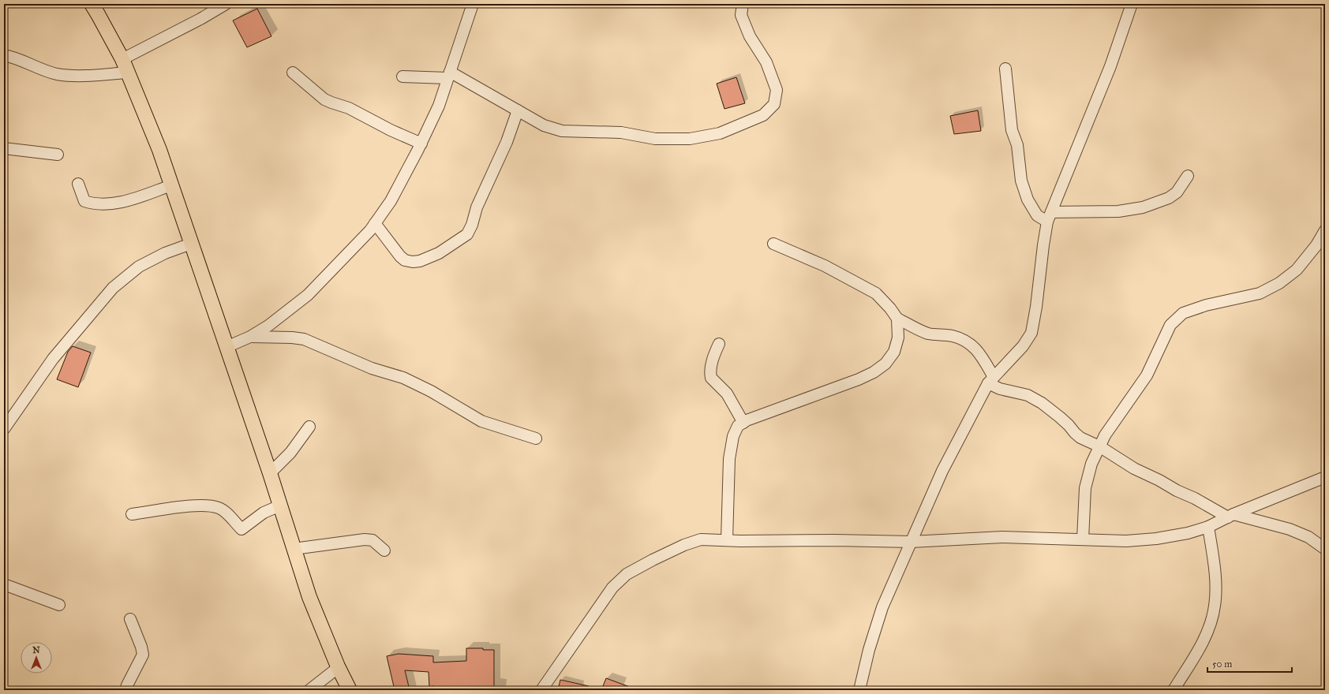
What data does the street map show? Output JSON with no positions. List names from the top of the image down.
{
  "scale_bar": "50 m",
  "north": "top"
}
